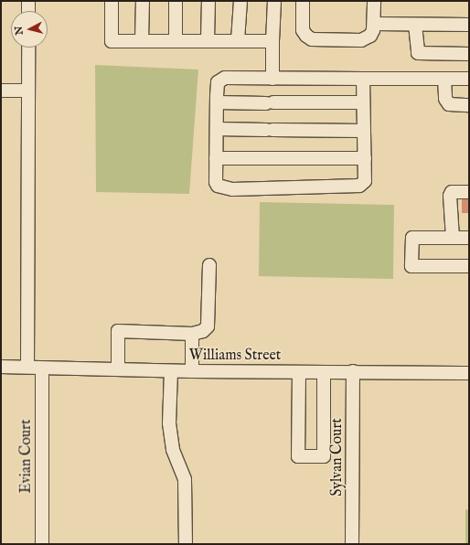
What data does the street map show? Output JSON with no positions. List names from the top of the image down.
{
  "streets": {
    "street": ["Williams Street", "Evian Court", "Sylvan Court"]
  },
  "crossings": [
    ["Williams Street", "Evian Court"],
    ["Williams Street", "Sylvan Court"]
  ],
  "north": "left"
}
